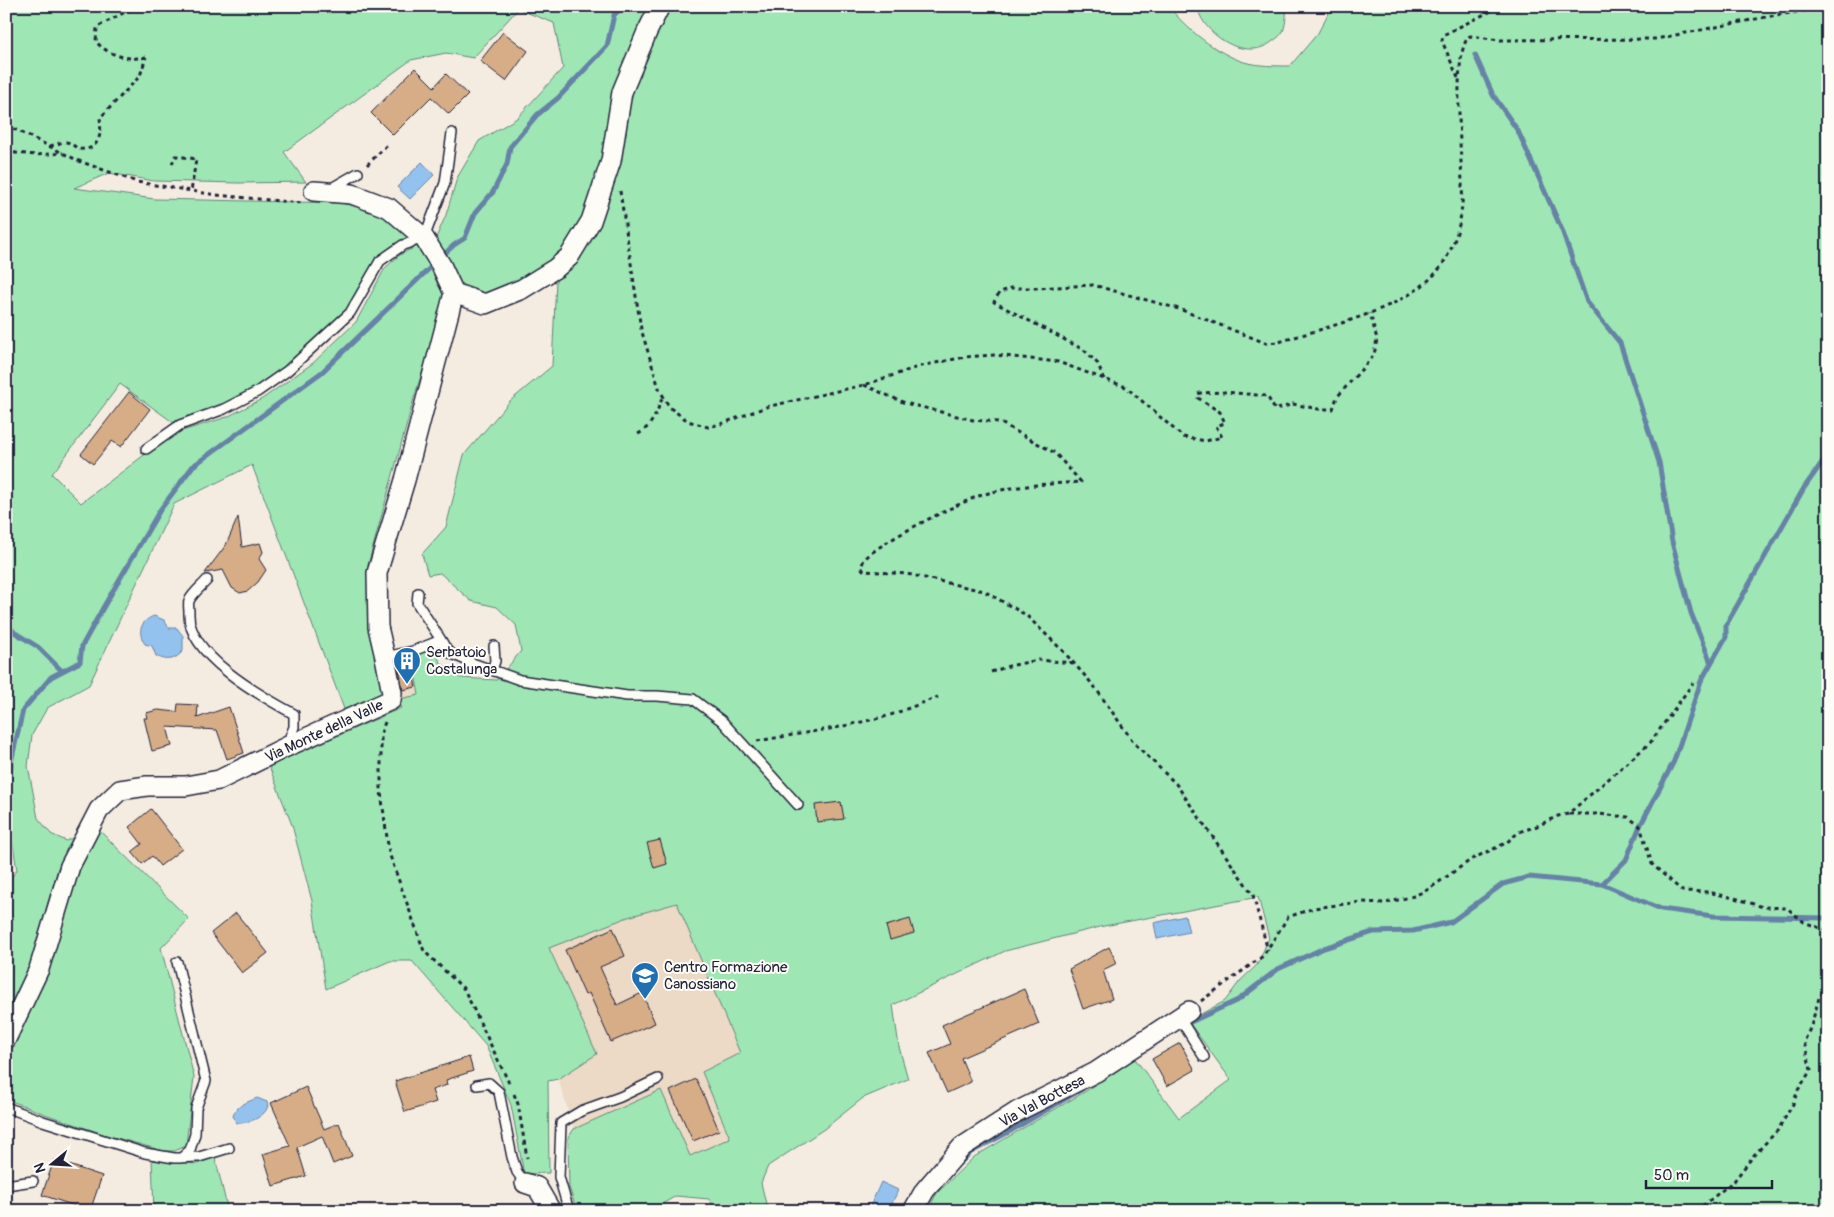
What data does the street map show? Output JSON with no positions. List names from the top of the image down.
{
  "streets": {
    "street": ["Via Monte della Valle", "Via Val Bottesa"]
  },
  "places": {
    "building": ["Serbatoio Costalunga"],
    "school or university": ["Centro Formazione Canossiano"]
  },
  "scale_bar": "50 m",
  "north": "left"
}
